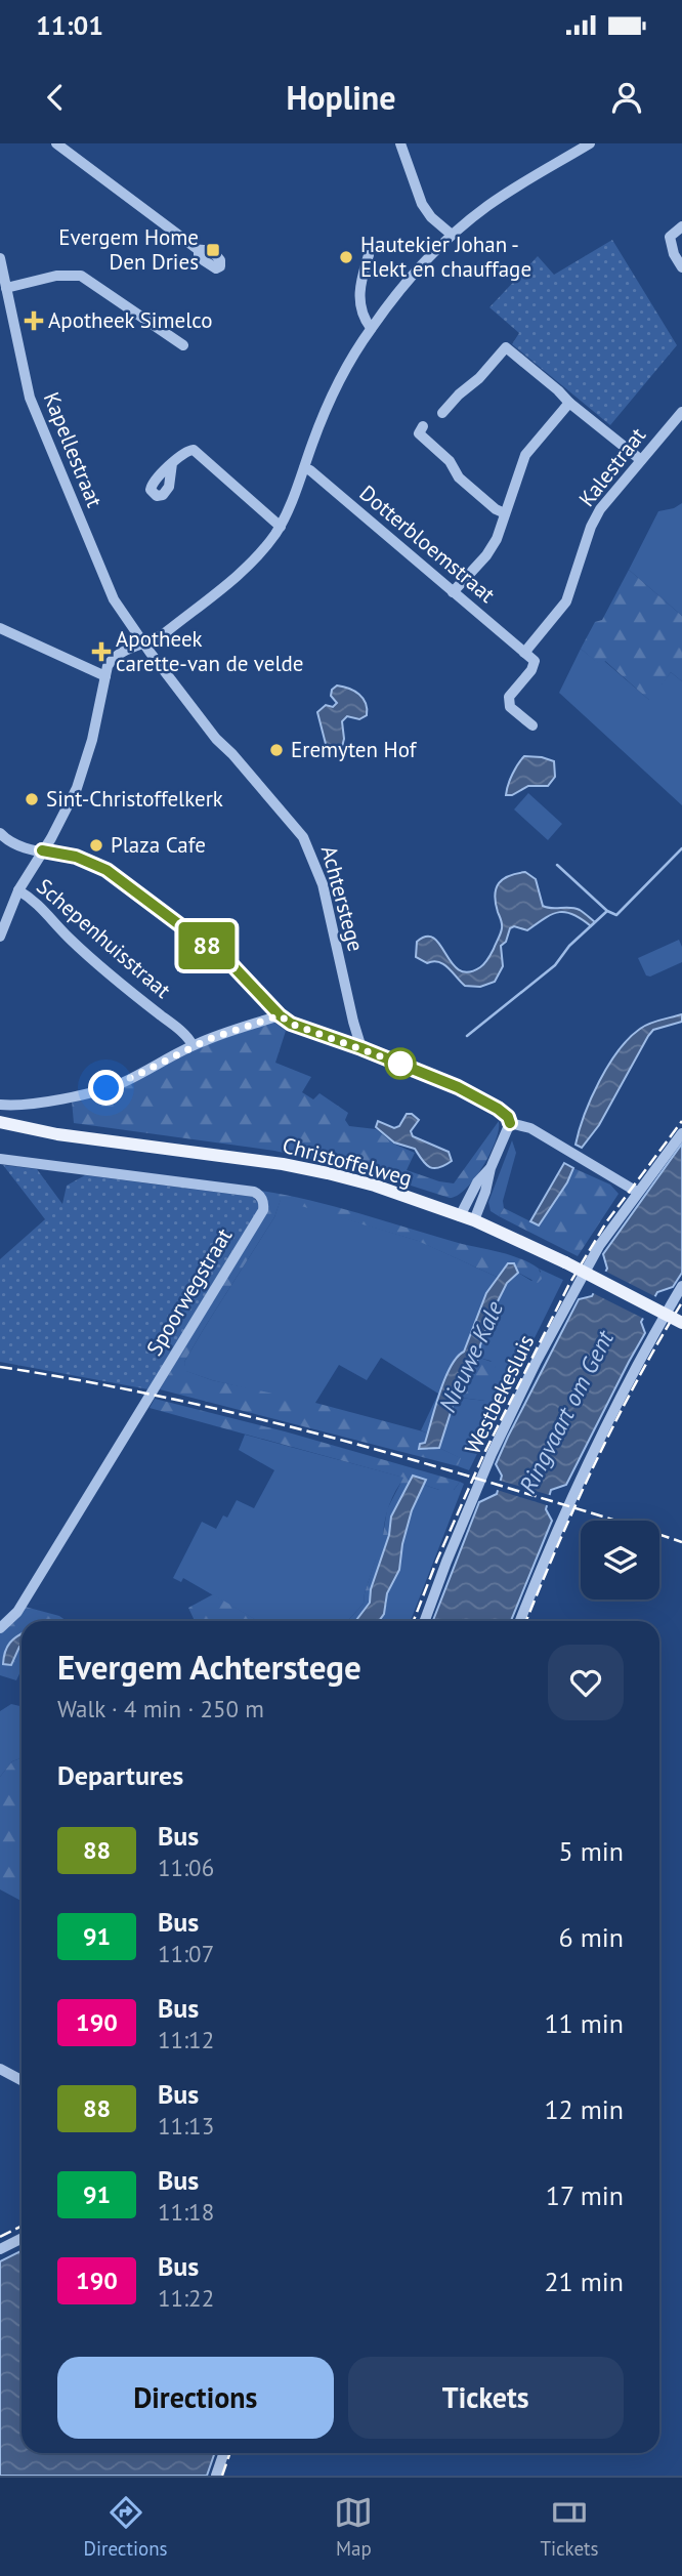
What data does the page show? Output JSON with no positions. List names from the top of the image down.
{
  "streets": {
    "main road": ["Christoffelweg"],
    "street": [
      "Kapellestraat",
      "Kalestraat",
      "Dotterbloemstraat",
      "Achterstege",
      "Schepenhuisstraat",
      "Spoorwegstraat",
      "Westbekesluis"
    ]
  },
  "crossings": [
    ["Kapellestraat", "Achterstege"],
    ["Kalestraat", "Dotterbloemstraat"]
  ],
  "water": ["Nieuwe Kale", "Ringvaart om Gent"],
  "places": {
    "transit": ["Evergem Home Den Dries"],
    "other": [
      "Hautekier Johan - Elekt en chauffage",
      "Eremyten Hof",
      "Sint-Christoffelkerk",
      "Plaza Cafe"
    ],
    "health": ["Apotheek Simelco", "Apotheek carette-van de velde"]
  },
  "lines": ["bus line 88"],
  "page": {
    "status": "11:01",
    "header": "Hopline",
    "on_map": "88",
    "heading": [
      ["Evergem Achterstege", "Walk · 4 min · 250 m"],
      "Departures"
    ],
    "list": [
      {
        "mark": "88",
        "name": "Bus",
        "note": "11:06",
        "value": "5 min"
      },
      {
        "mark": "91",
        "name": "Bus",
        "note": "11:07",
        "value": "6 min"
      },
      {
        "mark": "190",
        "name": "Bus",
        "note": "11:12",
        "value": "11 min"
      },
      {
        "mark": "88",
        "name": "Bus",
        "note": "11:13",
        "value": "12 min"
      },
      {
        "mark": "91",
        "name": "Bus",
        "note": "11:18",
        "value": "17 min"
      },
      {
        "mark": "190",
        "name": "Bus",
        "note": "11:22",
        "value": "21 min"
      }
    ],
    "buttons": ["Directions", "Tickets"],
    "tabs": ["Directions", "Map", "Tickets"]
  }
}
